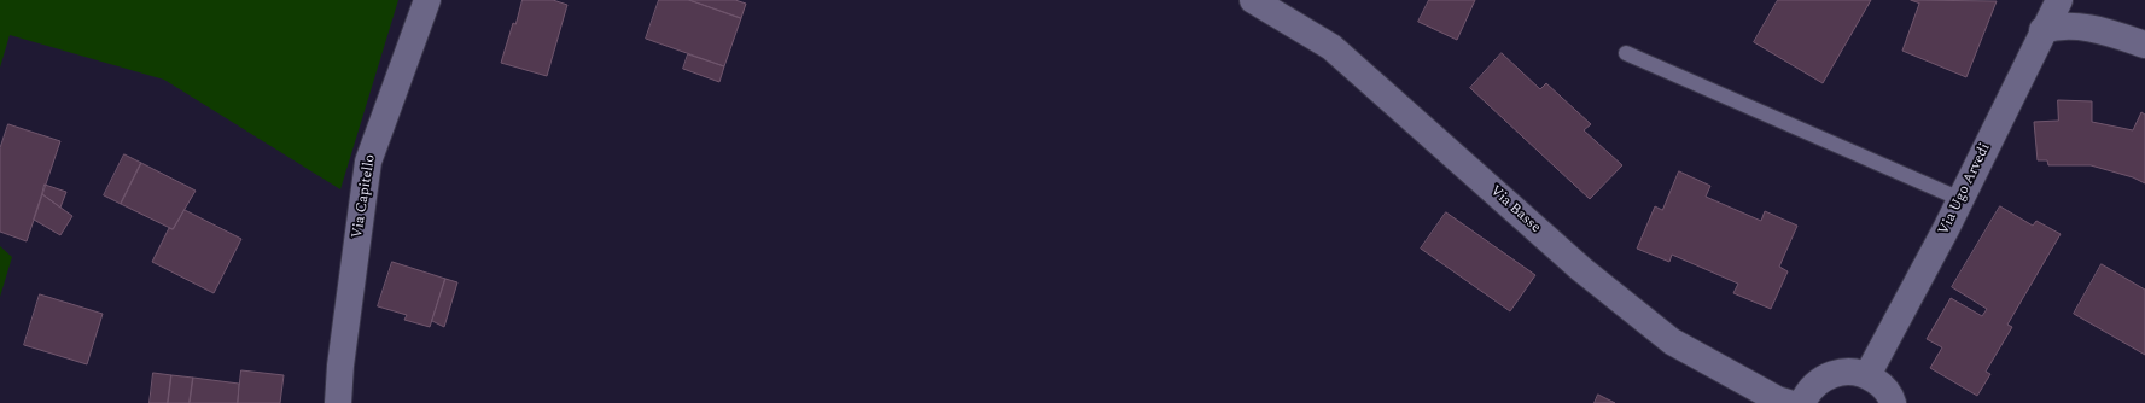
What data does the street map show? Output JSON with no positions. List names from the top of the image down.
{
  "streets": {
    "street": ["Via Ugo Arvedi", "Via Capitello", "Via Basse"]
  }
}
